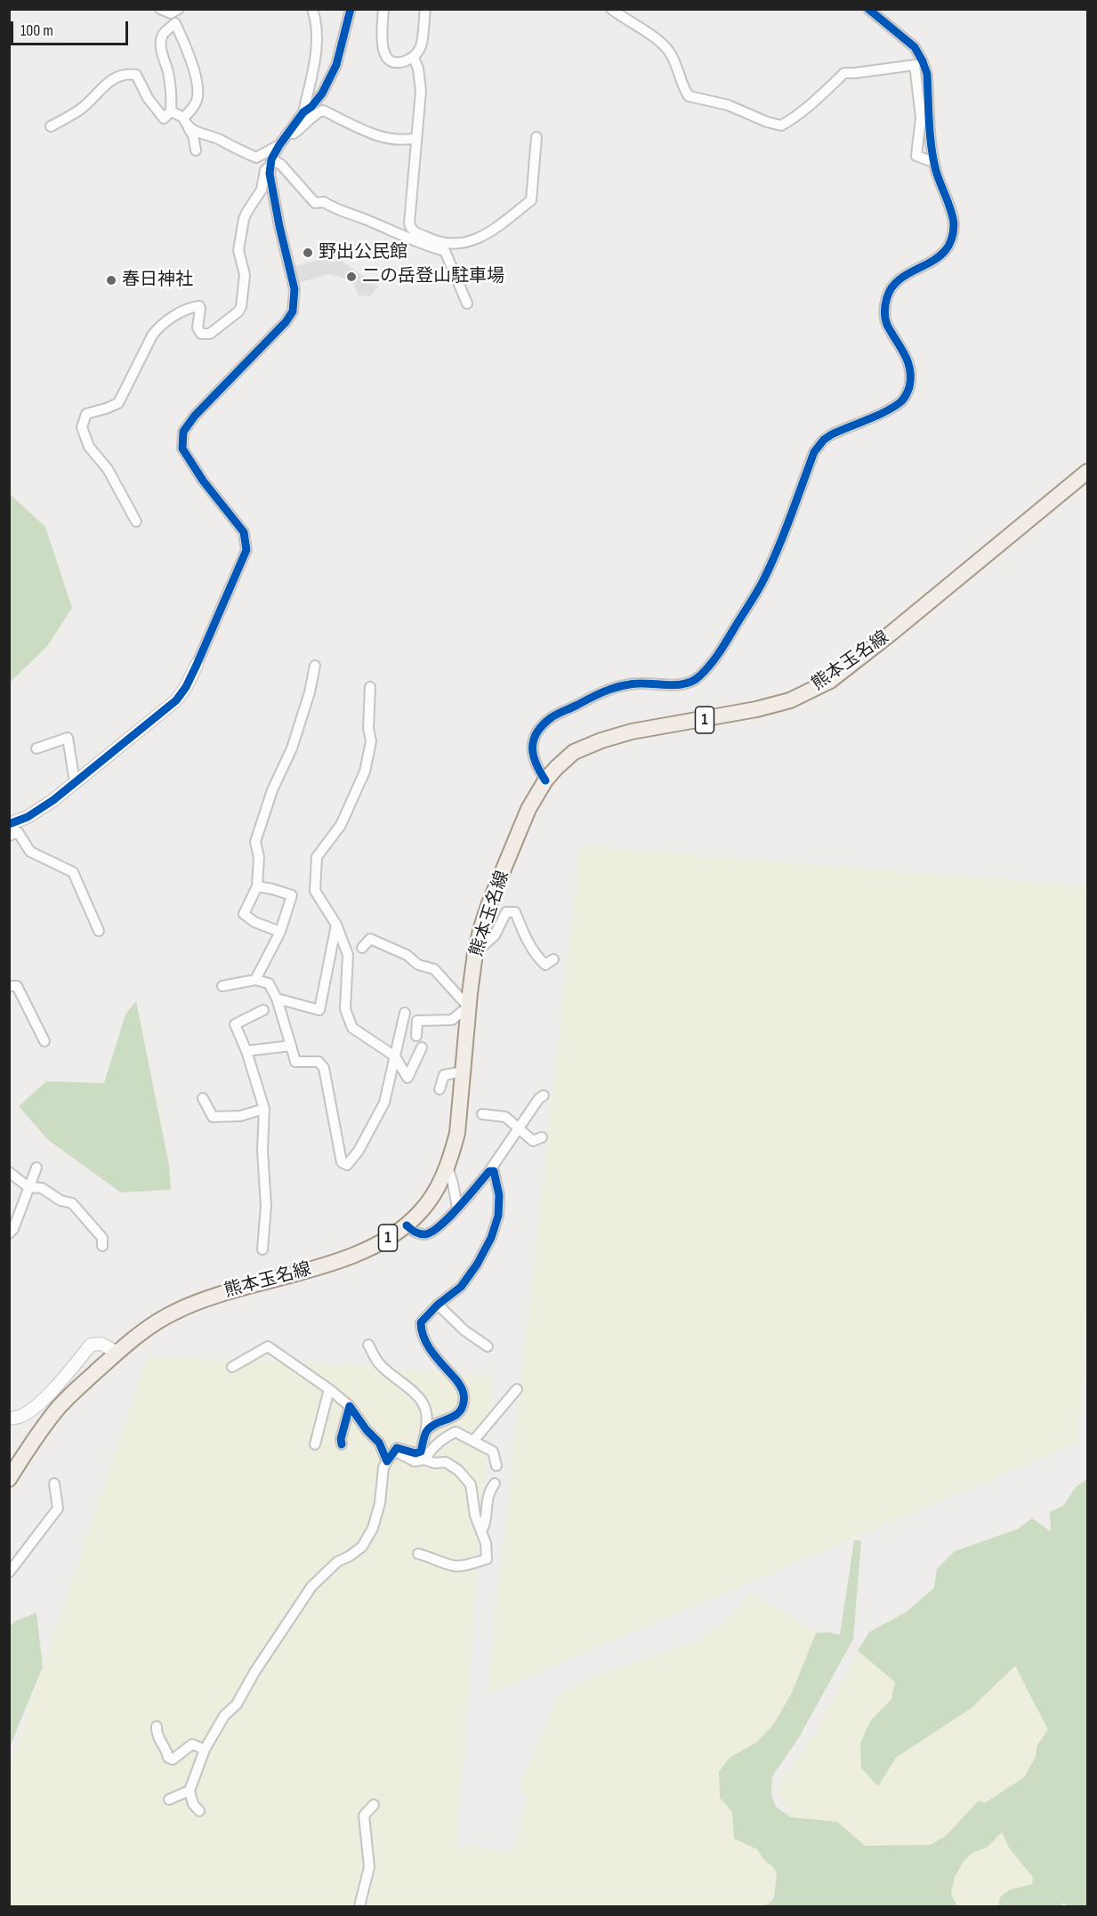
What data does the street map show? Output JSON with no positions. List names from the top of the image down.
{
  "streets": {
    "main road": ["熊本玉名線", "1"]
  },
  "places": ["野出公民館", "二の岳登山駐車場", "春日神社"],
  "scale_bar": "100 m"
}
